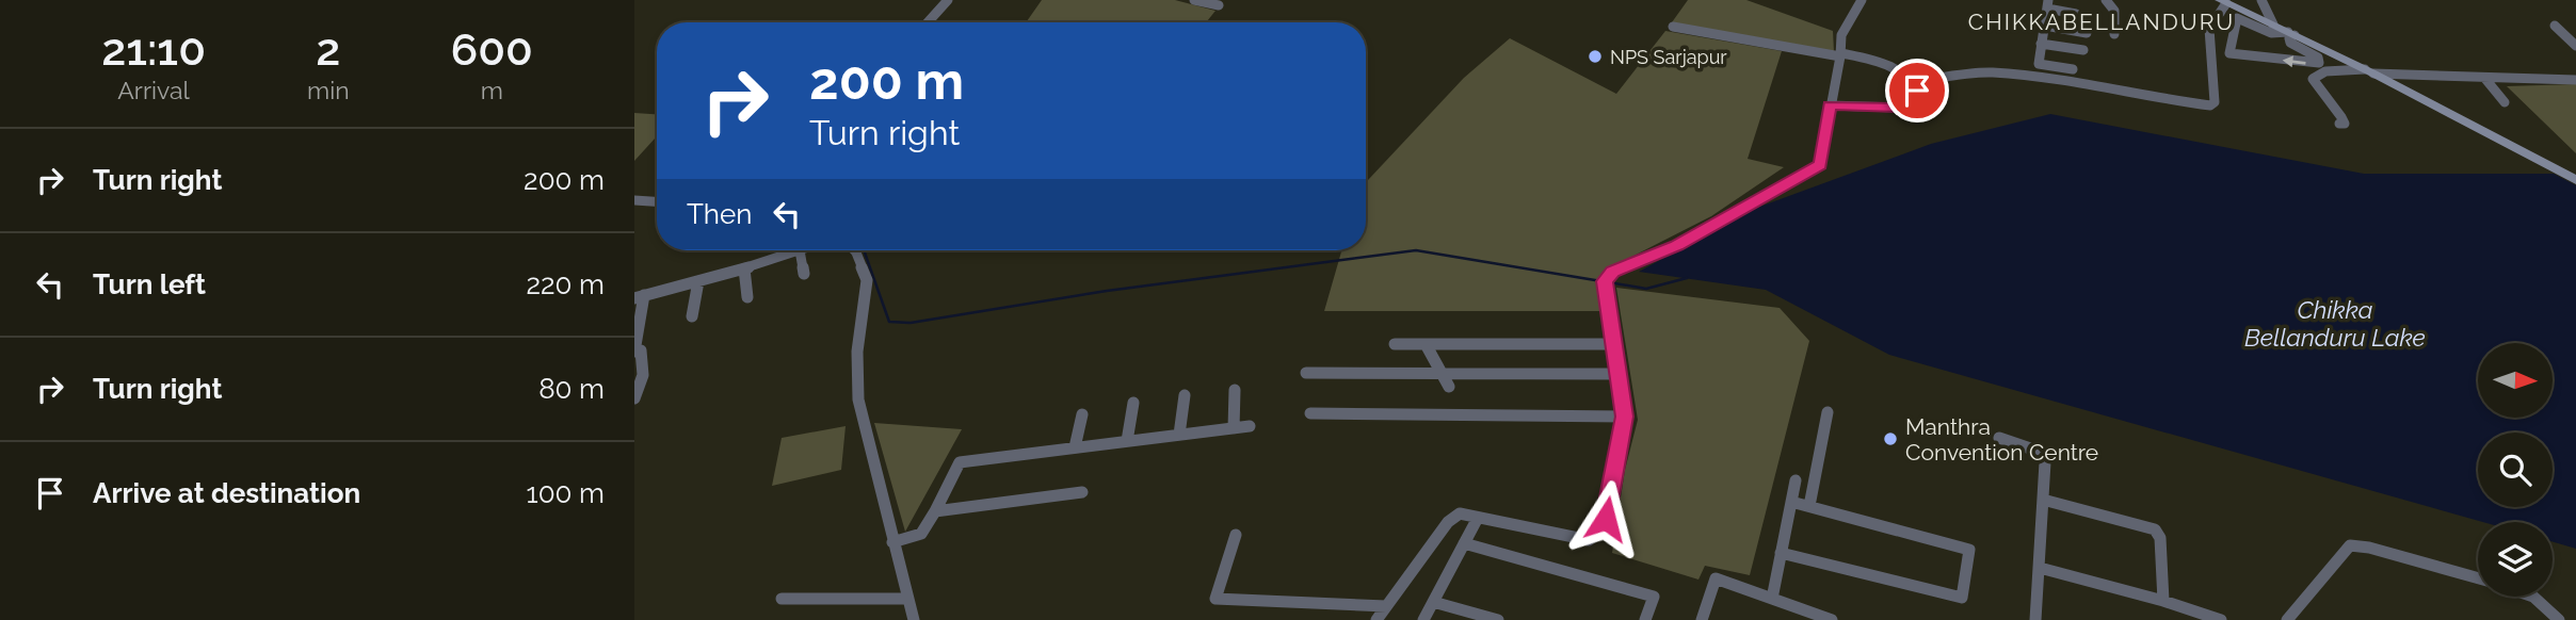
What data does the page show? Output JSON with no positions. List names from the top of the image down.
{
  "districts": ["CHIKKABELLANDURU"],
  "water": ["Chikka Bellanduru Lake"],
  "places": ["NPS Sarjapur", "Manthra Convention Centre"],
  "north": "right",
  "page": {
    "eta": [
      "21:10",
      "Arrival",
      "2",
      "min",
      "600",
      "m"
    ],
    "turn": ["200 m", "Turn right"],
    "list": [
      {
        "name": "Turn right",
        "value": "200 m"
      },
      {
        "name": "Turn left",
        "value": "220 m"
      },
      {
        "name": "Turn right",
        "value": "80 m"
      },
      {
        "name": "Arrive at destination",
        "value": "100 m"
      }
    ],
    "then": "Then"
  }
}
